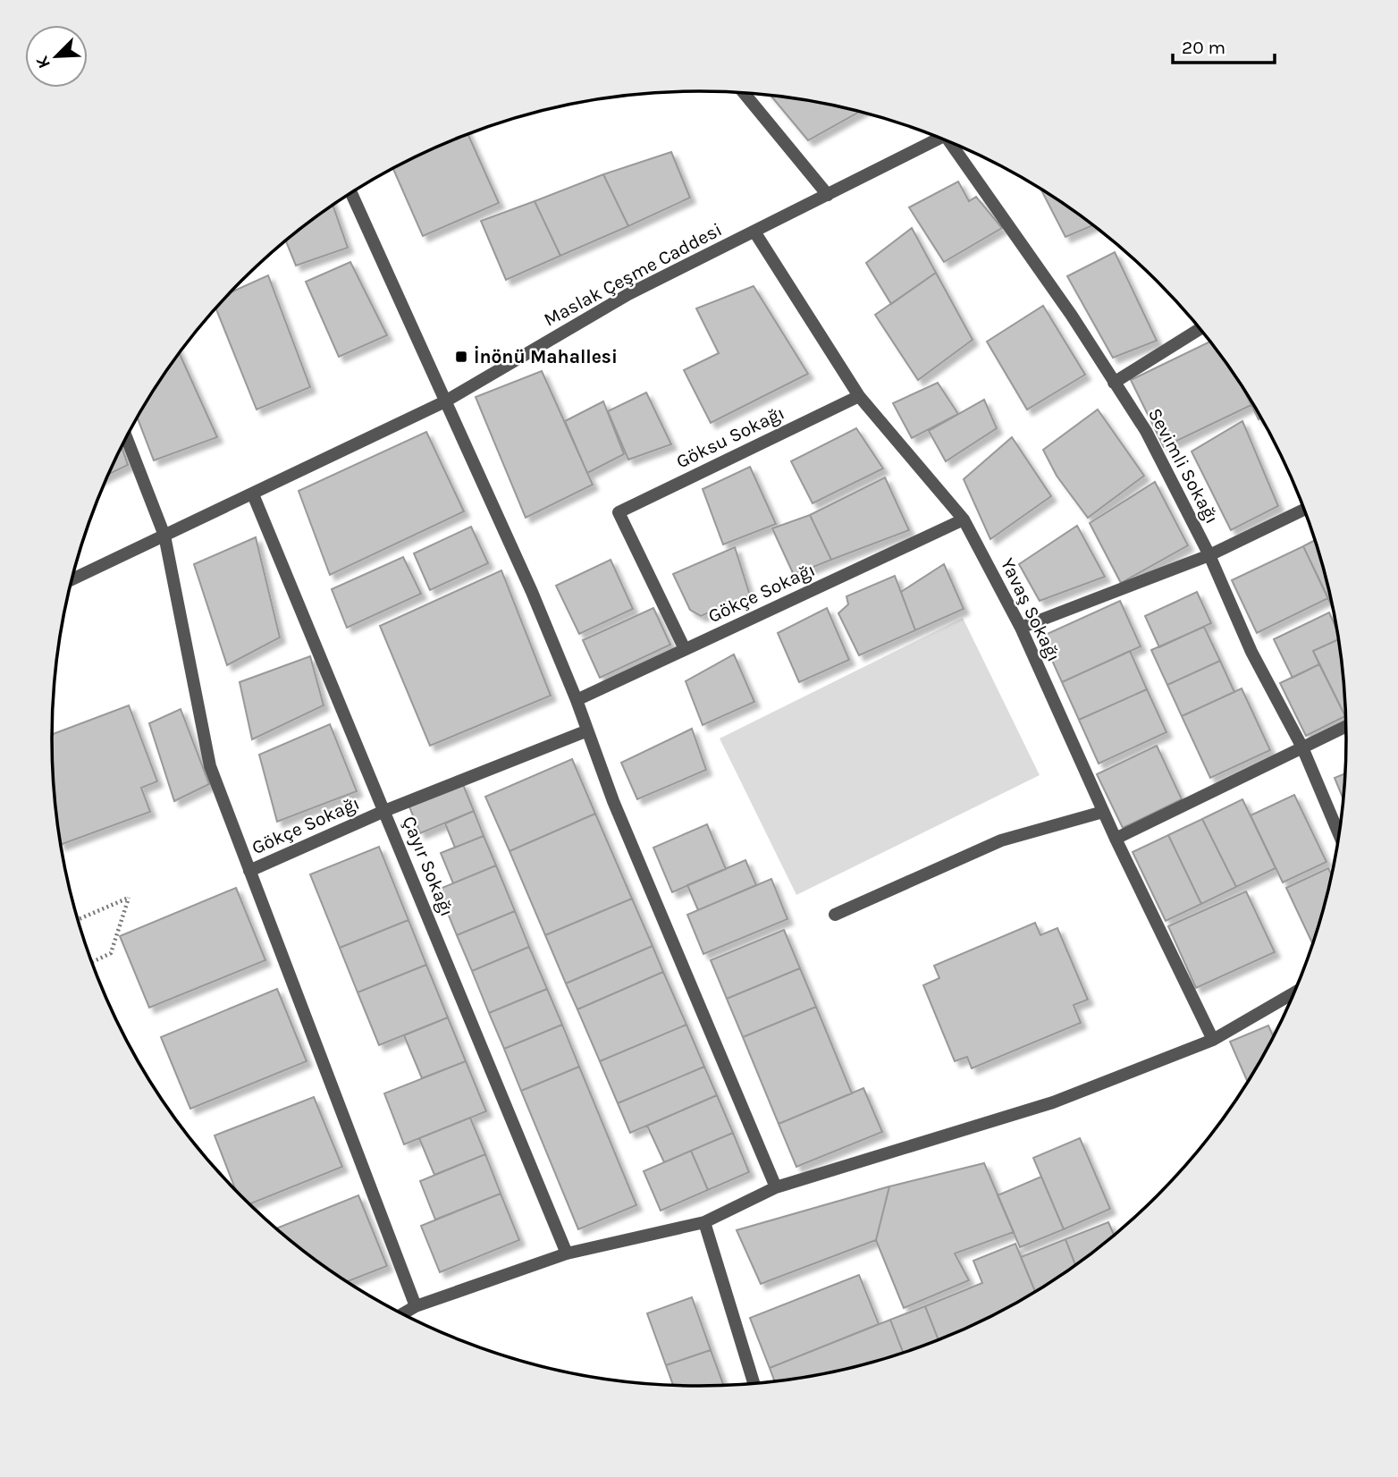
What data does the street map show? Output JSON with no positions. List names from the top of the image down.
{
  "streets": {
    "street": [
      "Maslak Çeşme Caddesi",
      "Göksu Sokağı",
      "Sevimli Sokağı",
      "Gökçe Sokağı",
      "Yavaş Sokağı",
      "Çayır Sokağı"
    ]
  },
  "crossings": [
    ["Maslak Çeşme Caddesi", "Yavaş Sokağı"],
    ["Maslak Çeşme Caddesi", "Çayır Sokağı"],
    ["Göksu Sokağı", "Gökçe Sokağı"],
    ["Göksu Sokağı", "Yavaş Sokağı"],
    ["Gökçe Sokağı", "Yavaş Sokağı"],
    ["Gökçe Sokağı", "Çayır Sokağı"]
  ],
  "places": {
    "transit": ["İnönü Mahallesi"]
  },
  "scale_bar": "20 m",
  "north": "bottom left"
}
